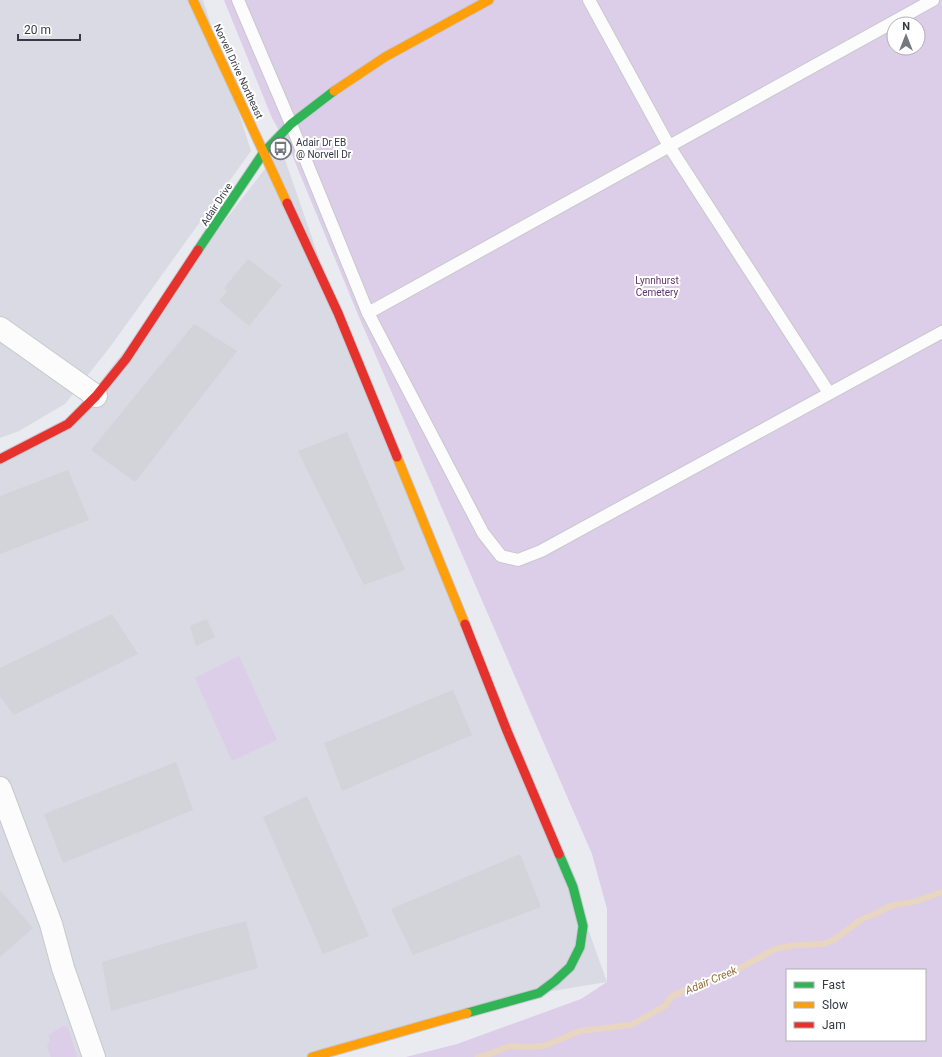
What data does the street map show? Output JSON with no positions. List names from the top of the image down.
{
  "streets": {
    "street": ["Norvell Drive Northeast", "Adair Drive"]
  },
  "crossings": [
    ["Norvell Drive Northeast", "Adair Drive"]
  ],
  "water": ["Adair Creek"],
  "parks": ["Lynnhurst Cemetery"],
  "places": {
    "bus stop": ["Adair Dr EB @ Norvell Dr"]
  },
  "legend": ["Fast", "Slow", "Jam"],
  "scale_bar": "20 m",
  "north": "top"
}
